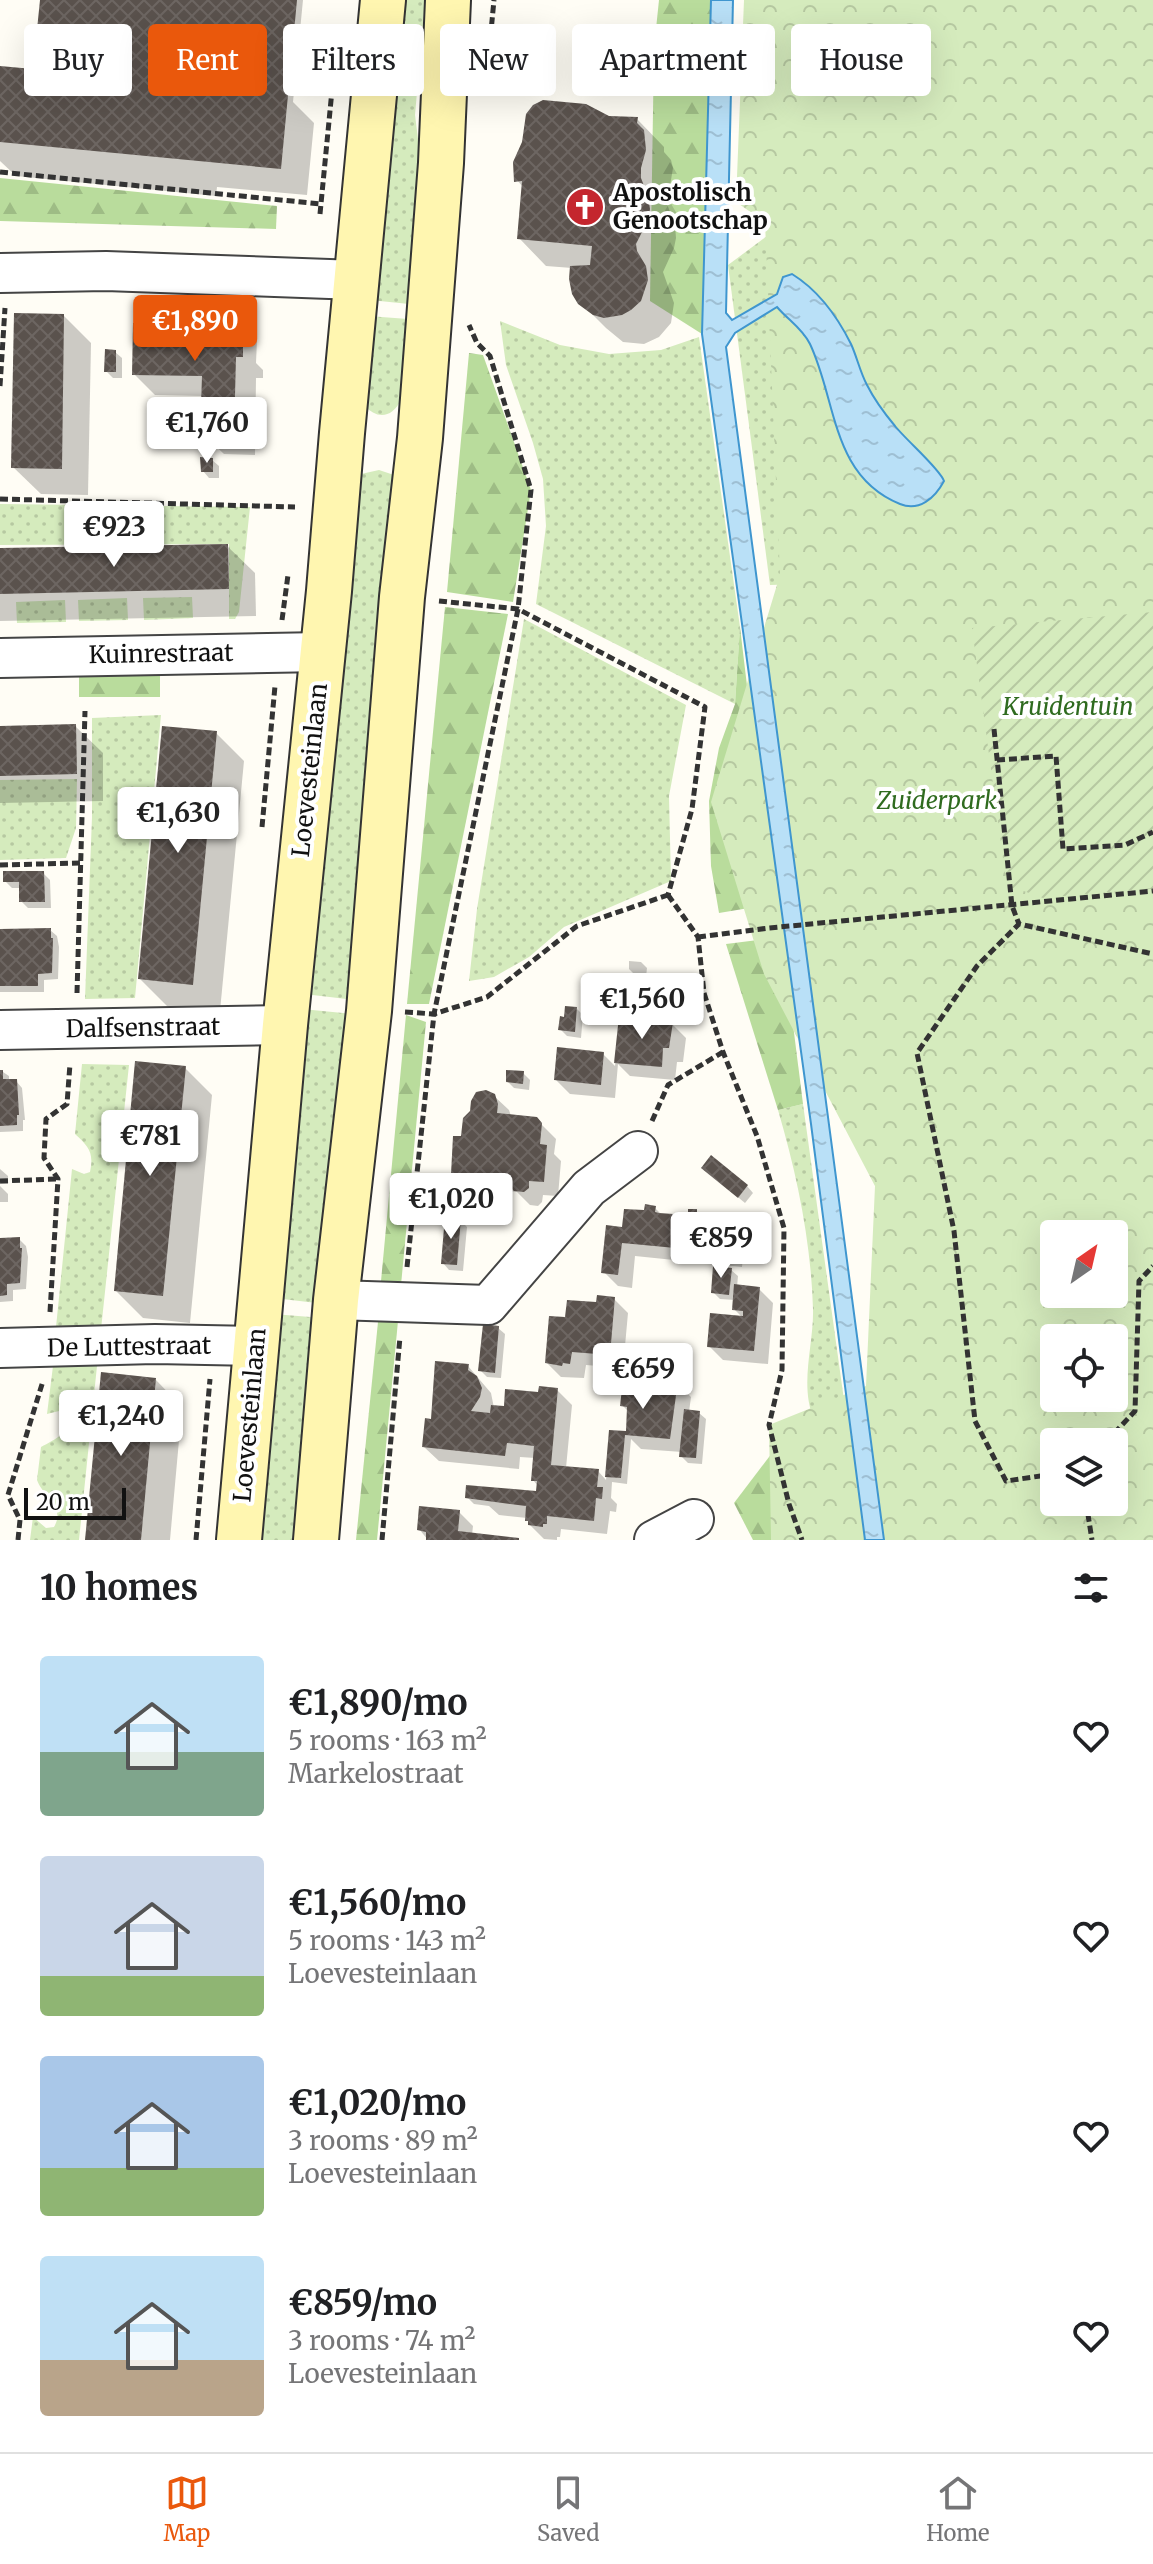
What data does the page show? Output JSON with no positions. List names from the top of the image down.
{
  "streets": {
    "main road": ["Loevesteinlaan"],
    "street": ["Kuinrestraat", "Dalfsenstraat", "De Luttestraat"]
  },
  "crossings": [
    ["Kuinrestraat", "Loevesteinlaan"],
    ["Loevesteinlaan", "Dalfsenstraat"],
    ["Loevesteinlaan", "De Luttestraat"]
  ],
  "parks": ["Kruidentuin", "Zuiderpark"],
  "places": {
    "church": ["Apostolisch Genootschap"]
  },
  "scale_bar": "20 m",
  "north": "top right",
  "page": {
    "chip": [
      "Buy",
      "Rent",
      "Filters",
      "New",
      "Apartment",
      "House"
    ],
    "price": [
      "€1,890",
      "€1,760",
      "€923",
      "€1,630",
      "€1,560",
      "€781",
      "€1,020",
      "€859",
      "€659",
      "€1,240"
    ],
    "scale": "20 m",
    "heading": "10 homes",
    "list": [
      {
        "name": "€1,890/mo",
        "note": "5 rooms · 163 m² · Markelostraat"
      },
      {
        "name": "€1,560/mo",
        "note": "5 rooms · 143 m² · Loevesteinlaan"
      },
      {
        "name": "€1,020/mo",
        "note": "3 rooms · 89 m² · Loevesteinlaan"
      },
      {
        "name": "€859/mo",
        "note": "3 rooms · 74 m² · Loevesteinlaan"
      }
    ],
    "tabs": ["Map", "Saved", "Home"]
  }
}
